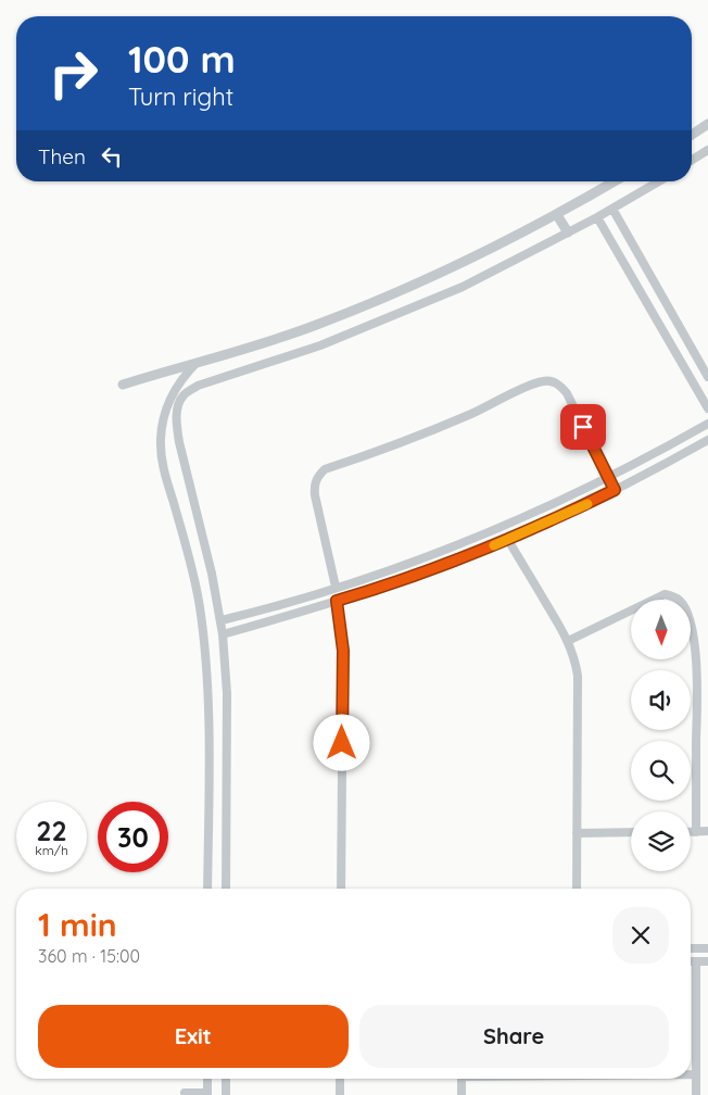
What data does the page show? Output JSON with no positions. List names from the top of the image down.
{
  "north": "bottom",
  "page": {
    "turn": ["100 m", "Turn right"],
    "then": "Then",
    "speed": "22 km/h",
    "limit": "30",
    "heading": ["1 min", "360 m · 15:00"],
    "buttons": ["Exit", "Share"]
  }
}
